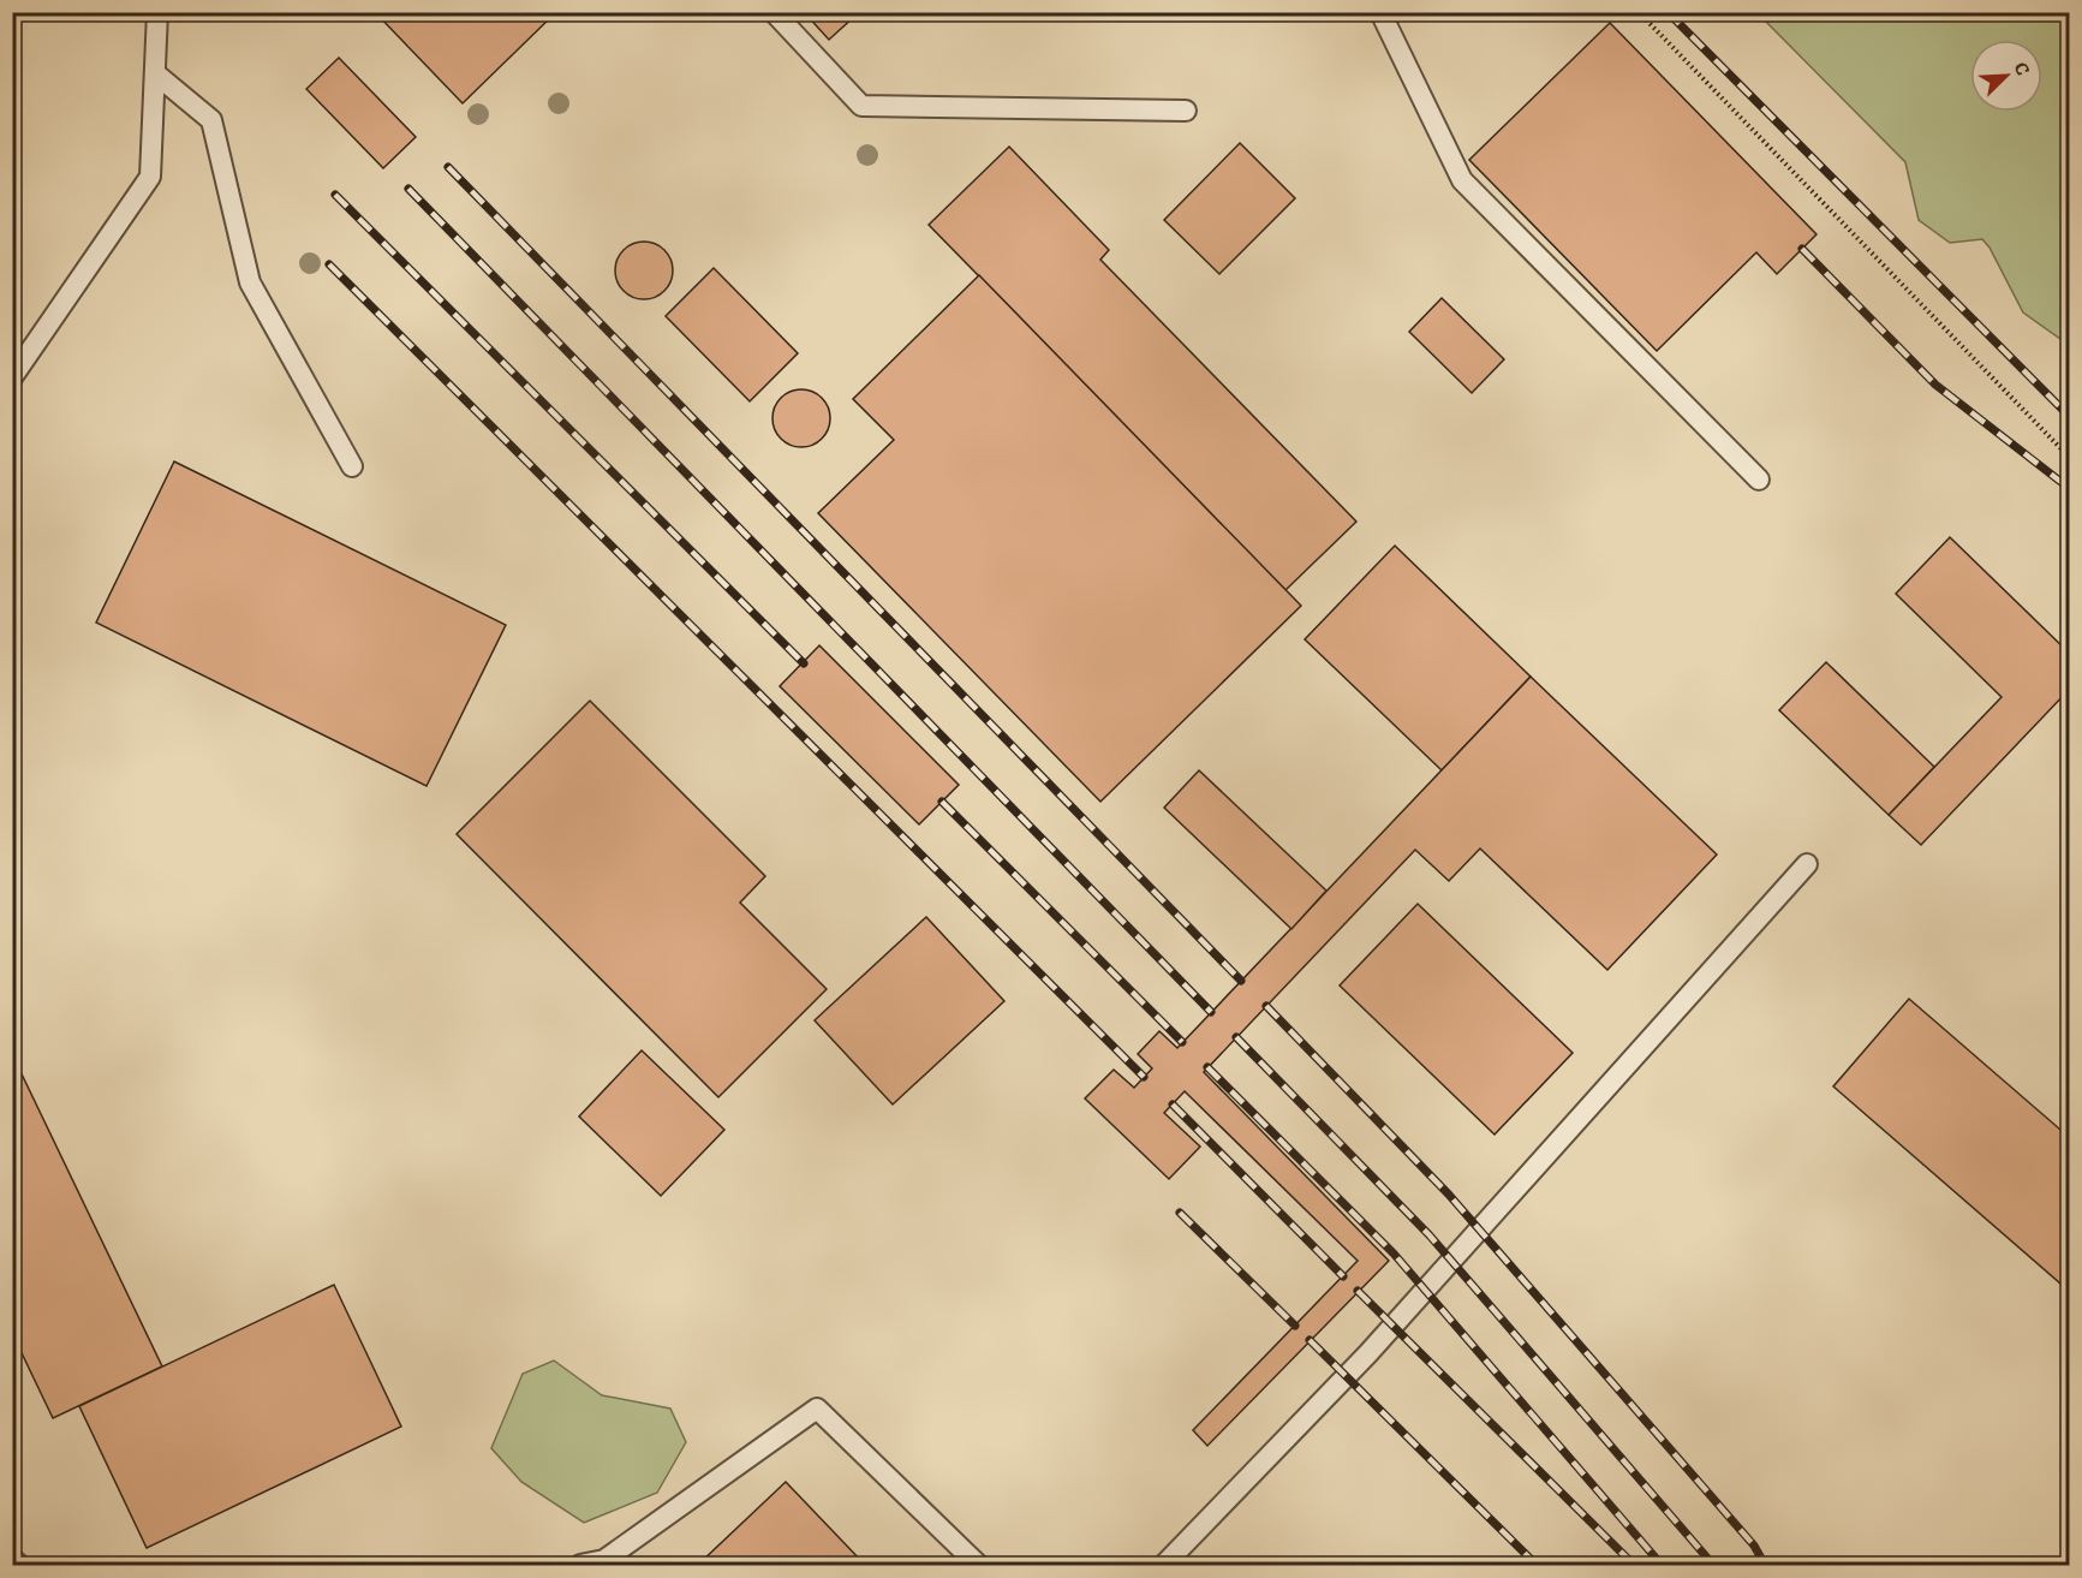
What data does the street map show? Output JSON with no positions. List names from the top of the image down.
{
  "north": "top right"
}
